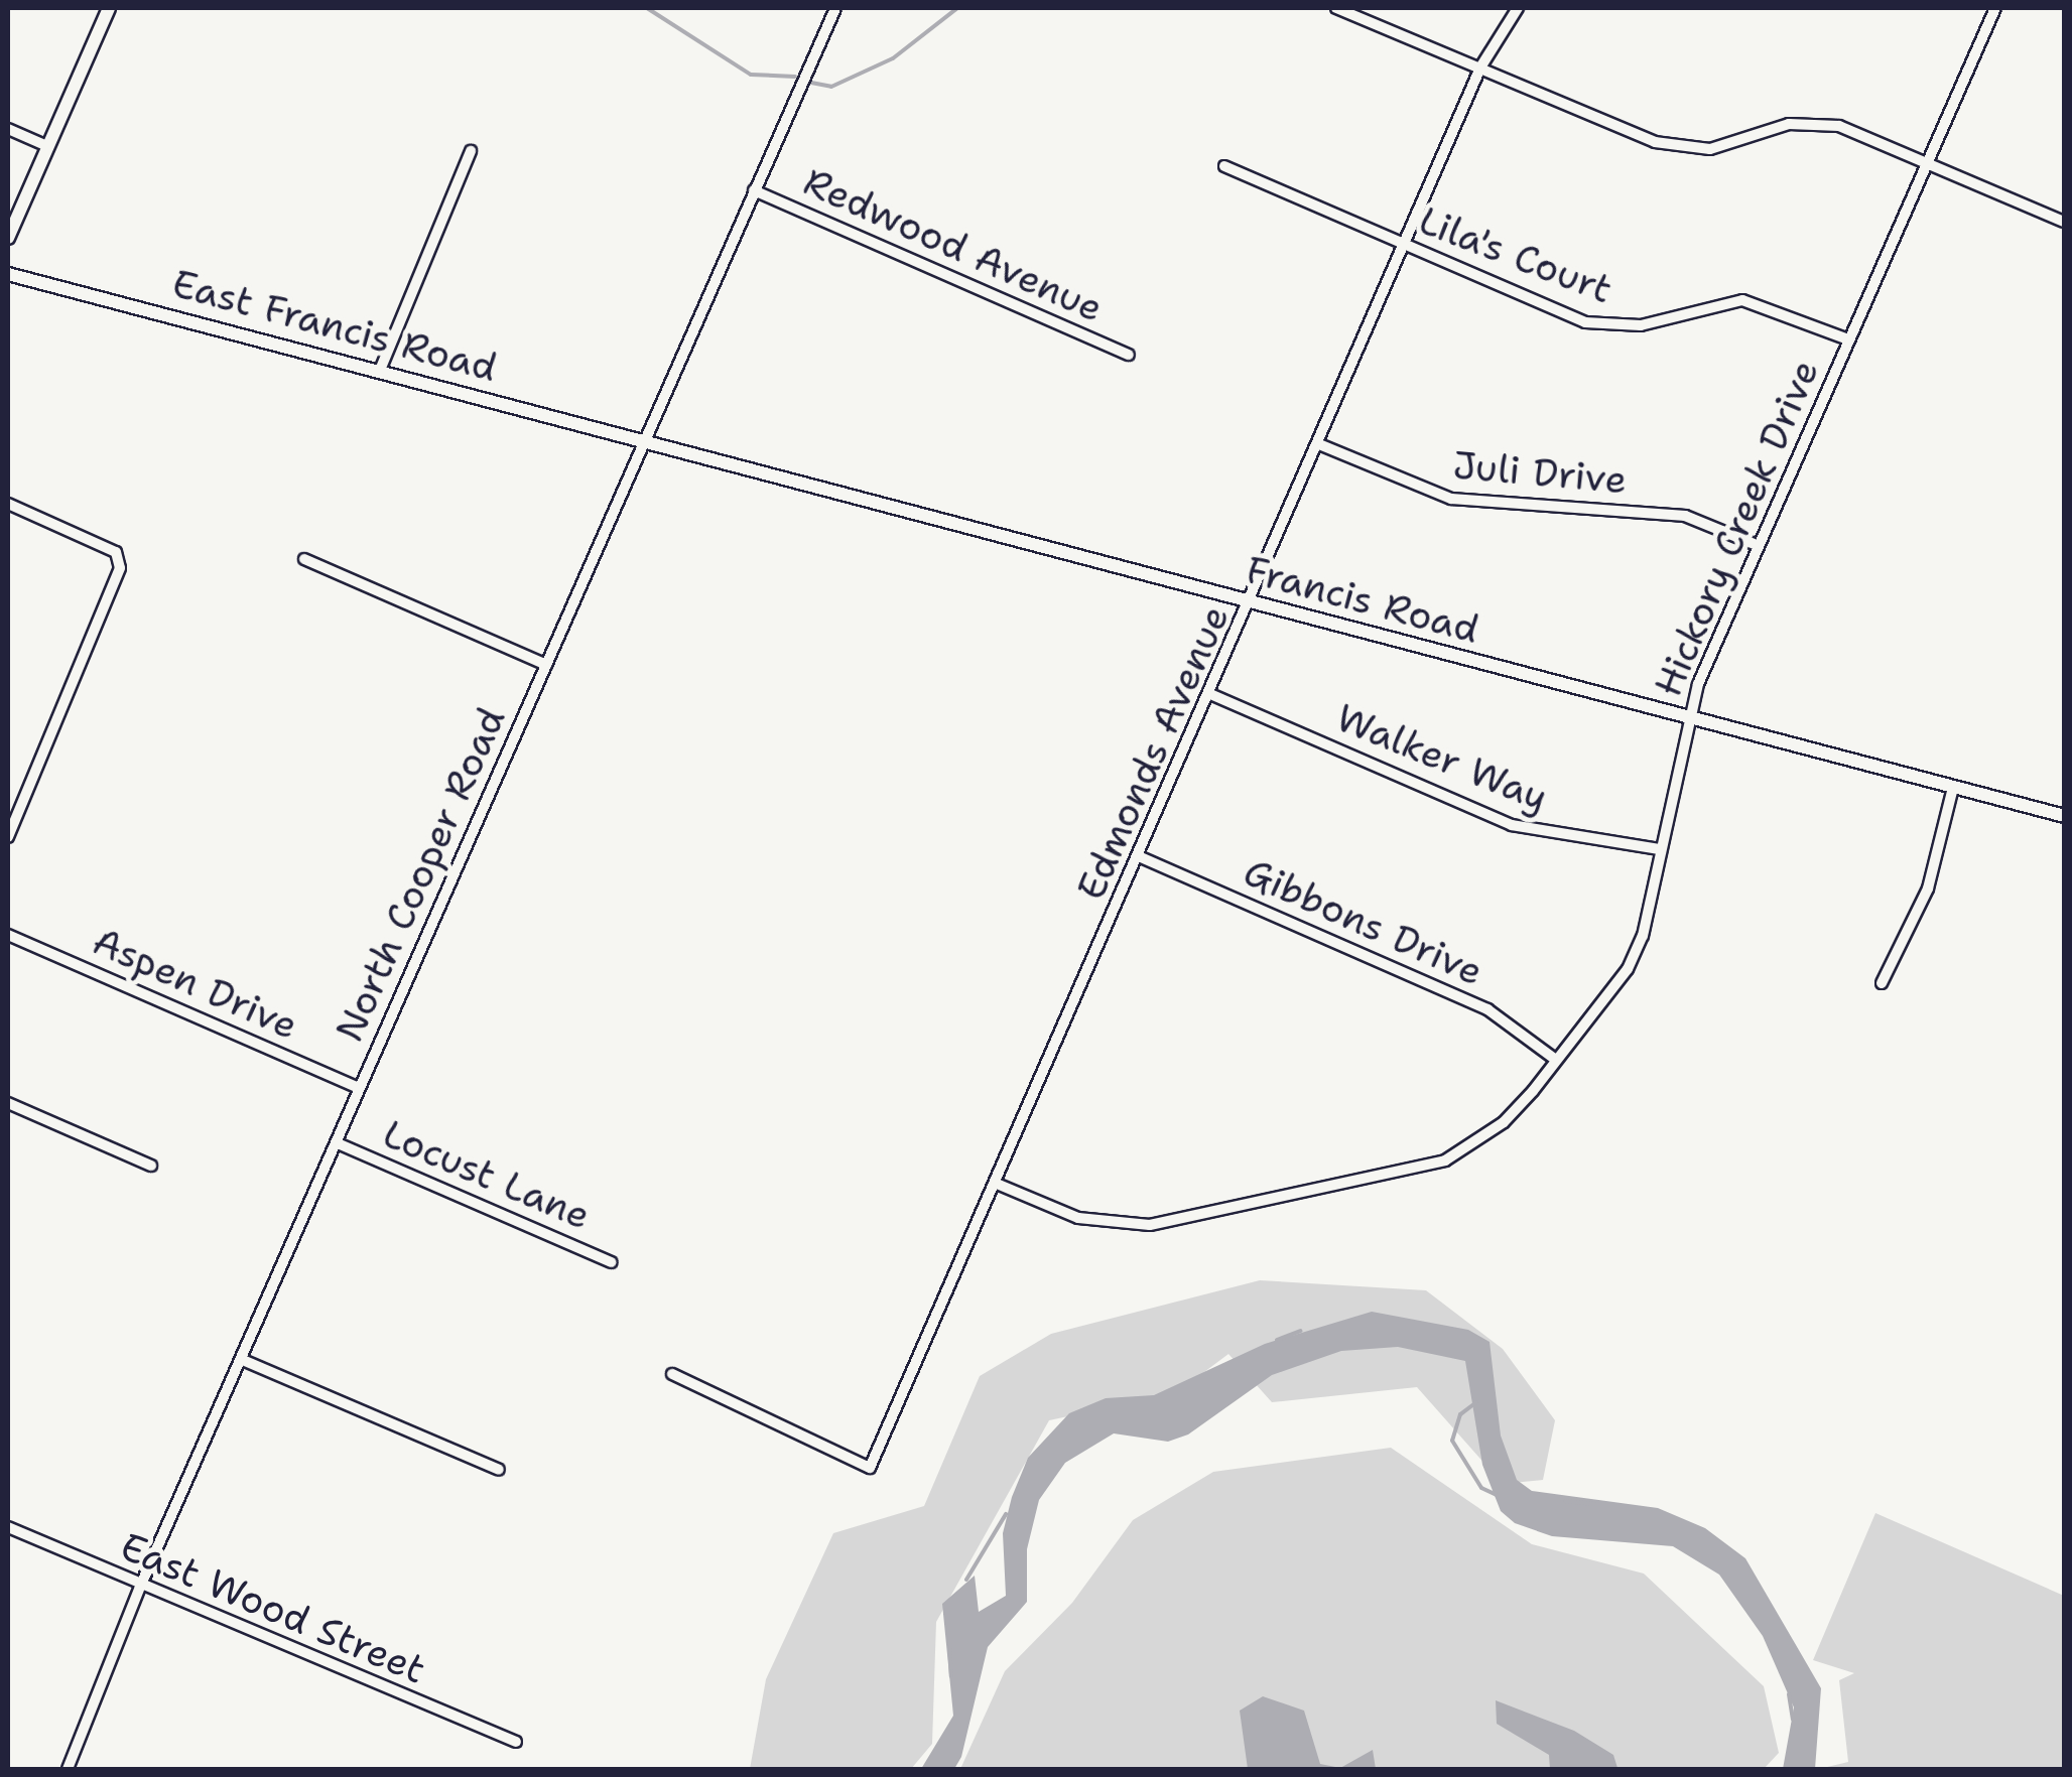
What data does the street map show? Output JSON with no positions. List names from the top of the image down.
{
  "streets": {
    "street": [
      "Redwood Avenue",
      "Lila's Court",
      "East Francis Road",
      "Juli Drive",
      "Hickory Creek Drive",
      "Francis Road",
      "Edmonds Avenue",
      "Walker Way",
      "North Cooper Road",
      "Gibbons Drive",
      "Aspen Drive",
      "Locust Lane",
      "East Wood Street"
    ]
  },
  "crossings": [
    ["Redwood Avenue", "North Cooper Road"],
    ["Lila's Court", "Hickory Creek Drive"],
    ["Lila's Court", "Edmonds Avenue"],
    ["East Francis Road", "Francis Road"],
    ["East Francis Road", "North Cooper Road"],
    ["Juli Drive", "Hickory Creek Drive"],
    ["Juli Drive", "Edmonds Avenue"],
    ["Hickory Creek Drive", "Francis Road"],
    ["Hickory Creek Drive", "Edmonds Avenue"],
    ["Hickory Creek Drive", "Walker Way"],
    ["Hickory Creek Drive", "Gibbons Drive"],
    ["Francis Road", "Edmonds Avenue"],
    ["Francis Road", "North Cooper Road"],
    ["Edmonds Avenue", "Walker Way"],
    ["Edmonds Avenue", "Gibbons Drive"],
    ["North Cooper Road", "Aspen Drive"],
    ["North Cooper Road", "Locust Lane"],
    ["North Cooper Road", "East Wood Street"]
  ]
}
